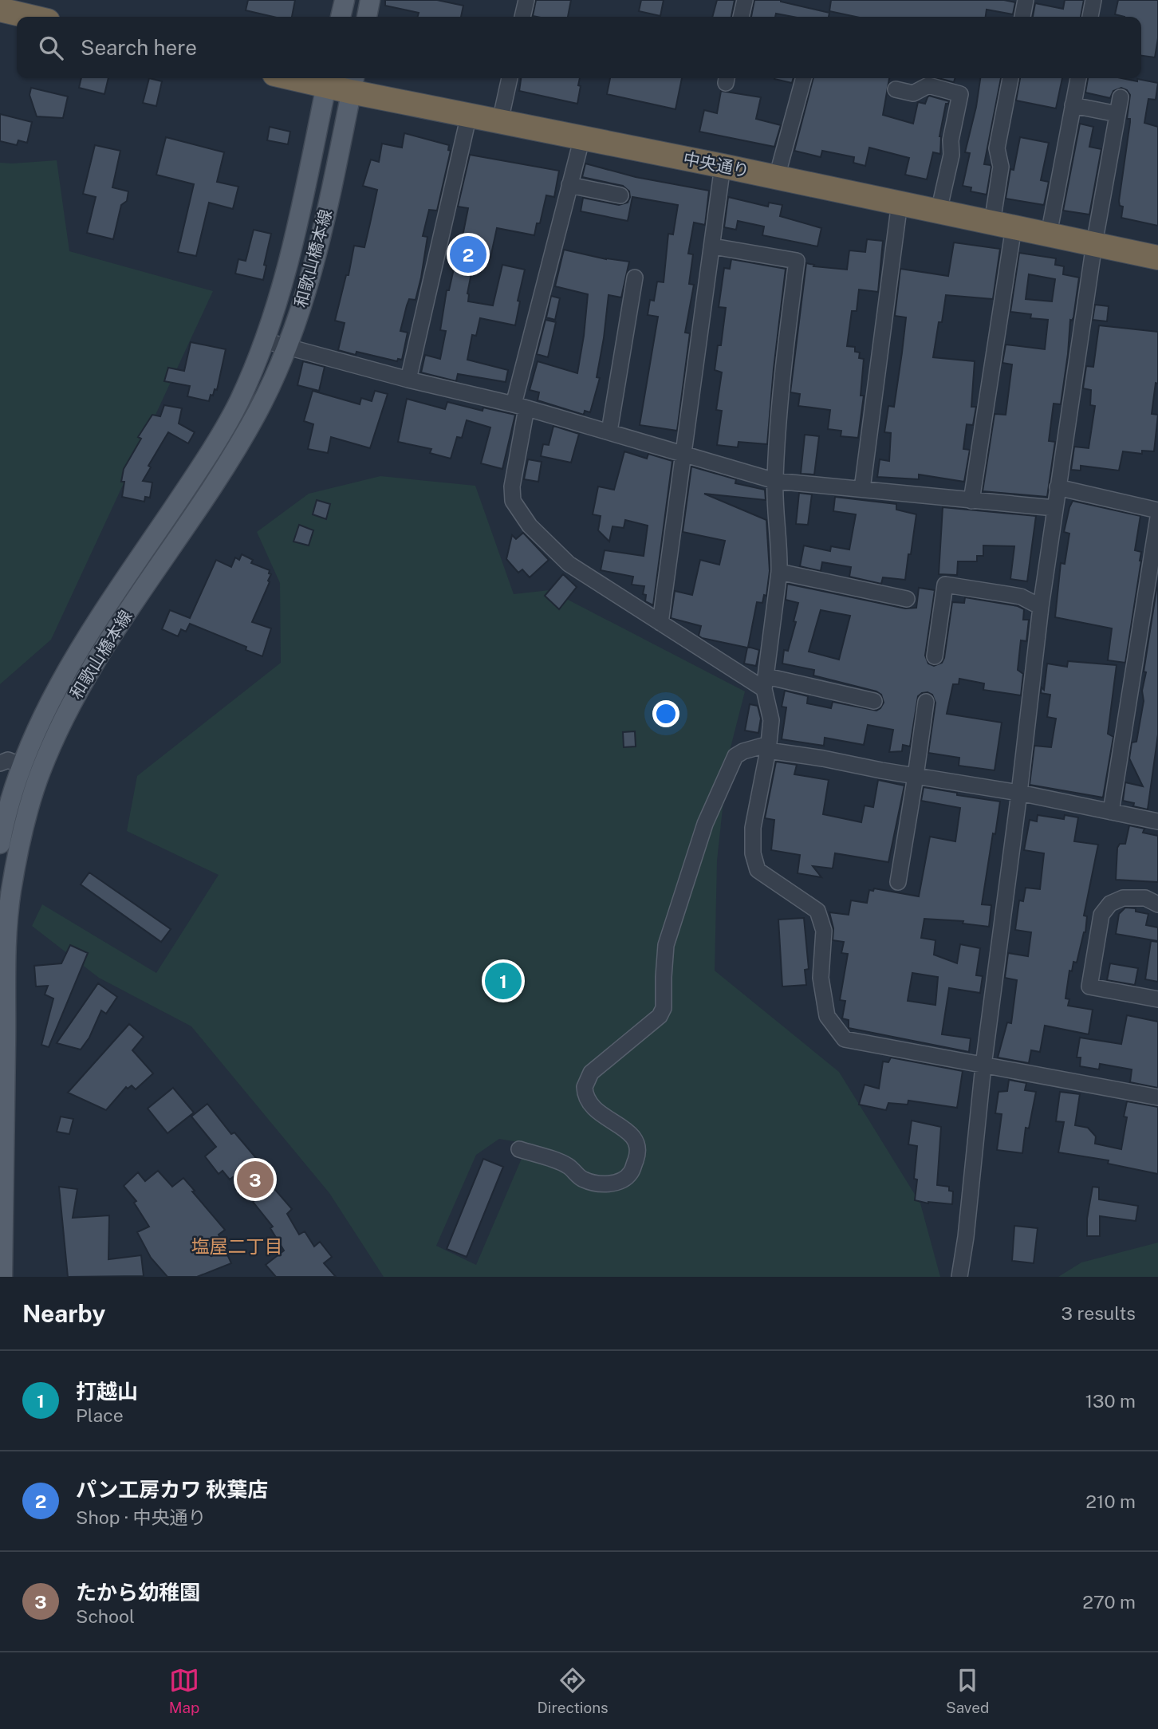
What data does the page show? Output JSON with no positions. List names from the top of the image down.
{
  "streets": {
    "highway": ["中央通り"],
    "main road": ["和歌山橋本線"]
  },
  "crossings": [
    ["中央通り", "和歌山橋本線"]
  ],
  "districts": ["塩屋二丁目"],
  "page": {
    "search": "Search here",
    "pins": ["2", "1", "3"],
    "heading": ["Nearby", "3 results"],
    "list": [
      {
        "mark": "1",
        "name": "打越山",
        "note": "Place",
        "value": "130 m"
      },
      {
        "mark": "2",
        "name": "パン工房カワ 秋葉店",
        "note": "Shop · 中央通り",
        "value": "210 m"
      },
      {
        "mark": "3",
        "name": "たから幼稚園",
        "note": "School",
        "value": "270 m"
      }
    ],
    "nav": ["Map", "Directions", "Saved"]
  }
}
